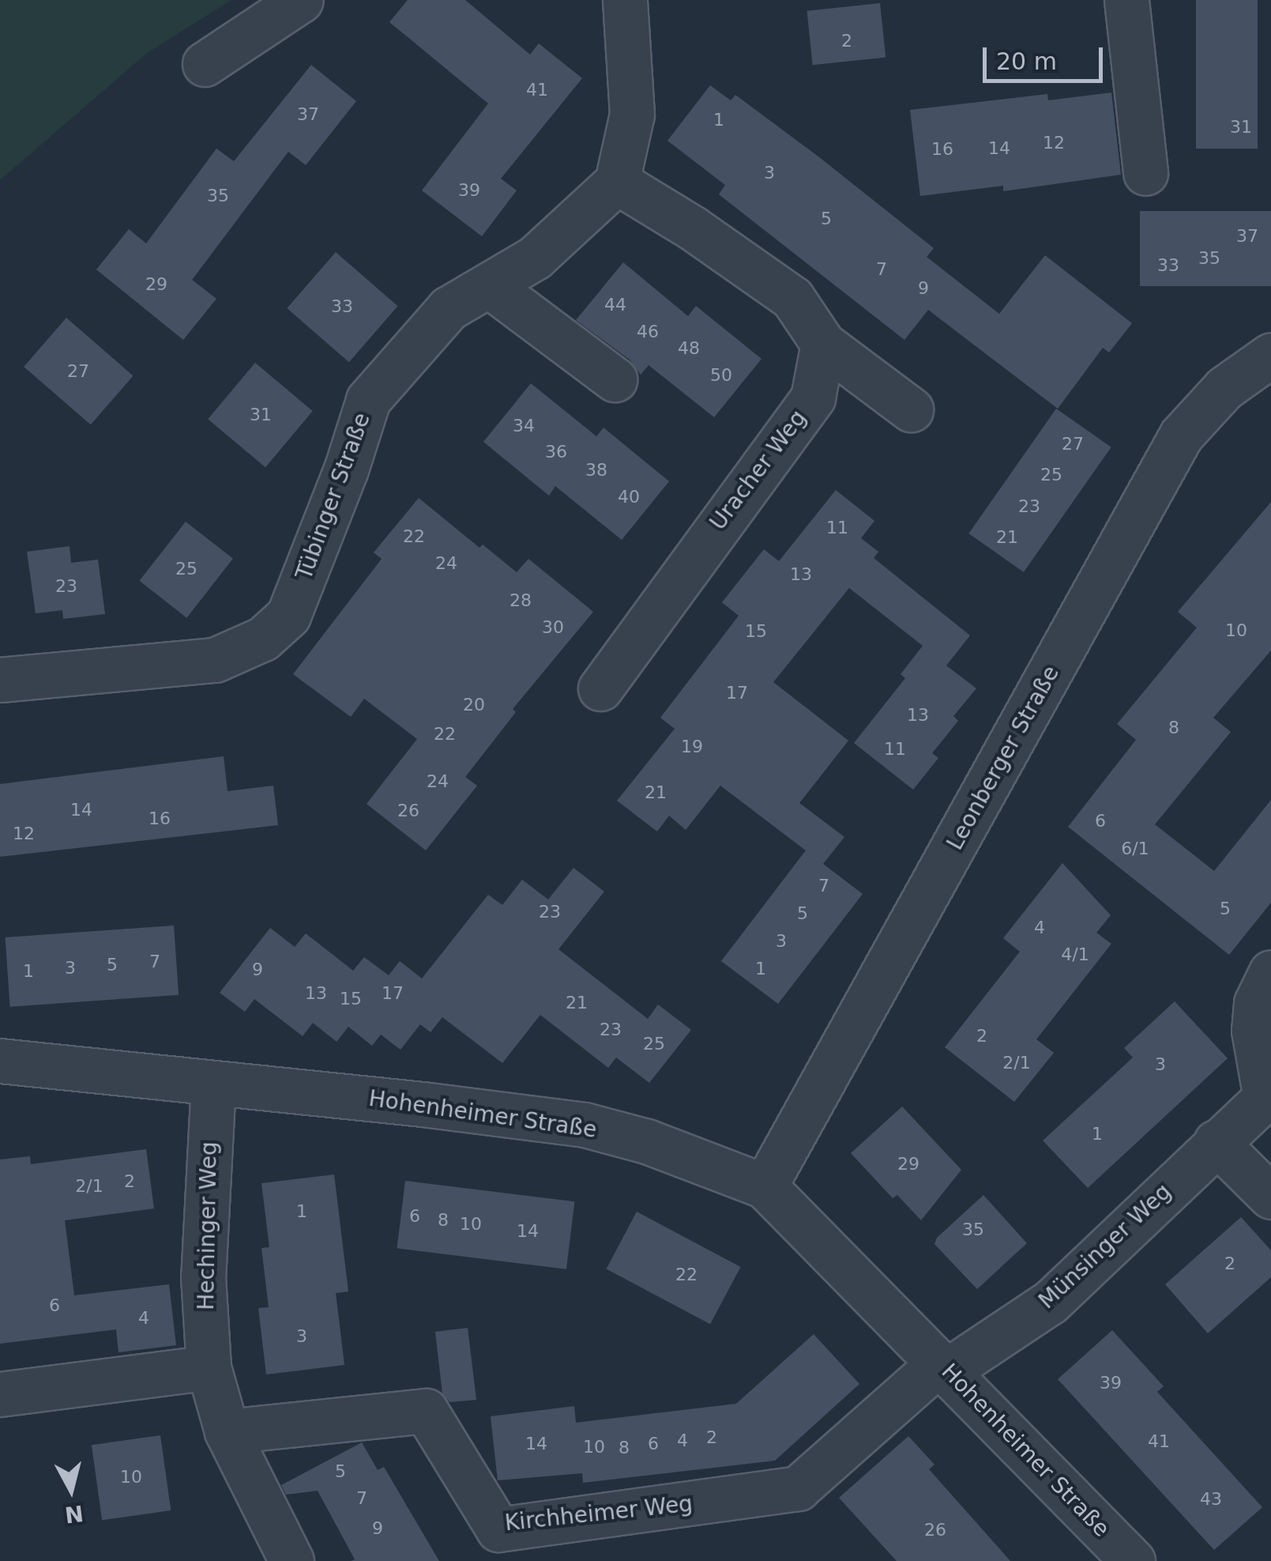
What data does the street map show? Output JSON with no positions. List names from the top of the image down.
{
  "streets": {
    "street": [
      "Uracher Weg",
      "Tübinger Straße",
      "Leonberger Straße",
      "Hohenheimer Straße",
      "Hechinger Weg",
      "Münsinger Weg",
      "Kirchheimer Weg"
    ]
  },
  "crossings": [
    ["Leonberger Straße", "Hohenheimer Straße"],
    ["Hohenheimer Straße", "Hechinger Weg"],
    ["Hohenheimer Straße", "Münsinger Weg"],
    ["Hohenheimer Straße", "Kirchheimer Weg"],
    ["Hechinger Weg", "Kirchheimer Weg"],
    ["Münsinger Weg", "Kirchheimer Weg"]
  ],
  "house_numbers": [
    "2",
    "41",
    "37",
    "1",
    "31",
    "12",
    "14",
    "16",
    "3",
    "39",
    "35",
    "5",
    "37",
    "35",
    "33",
    "7",
    "29",
    "9",
    "44",
    "33",
    "46",
    "48",
    "27",
    "50",
    "31",
    "34",
    "27",
    "36",
    "38",
    "25",
    "40",
    "23",
    "11",
    "22",
    "21",
    "24",
    "25",
    "13",
    "23",
    "28",
    "30",
    "10",
    "15",
    "17",
    "20",
    "13",
    "8",
    "22",
    "19",
    "11",
    "24",
    "21",
    "14",
    "26",
    "16",
    "6",
    "12",
    "6/1",
    "7",
    "5",
    "23",
    "5",
    "4",
    "3",
    "4/1",
    "7",
    "5",
    "3",
    "1",
    "9",
    "1",
    "13",
    "17",
    "15",
    "21",
    "23",
    "2",
    "25",
    "2/1",
    "3",
    "1",
    "29",
    "2",
    "2/1",
    "1",
    "6",
    "8",
    "10",
    "35",
    "14",
    "2",
    "22",
    "6",
    "4",
    "3",
    "39",
    "2",
    "4",
    "41",
    "14",
    "6",
    "10",
    "8",
    "5",
    "10",
    "7",
    "43",
    "9",
    "26"
  ],
  "scale_bar": "20 m",
  "north": "bottom"
}
